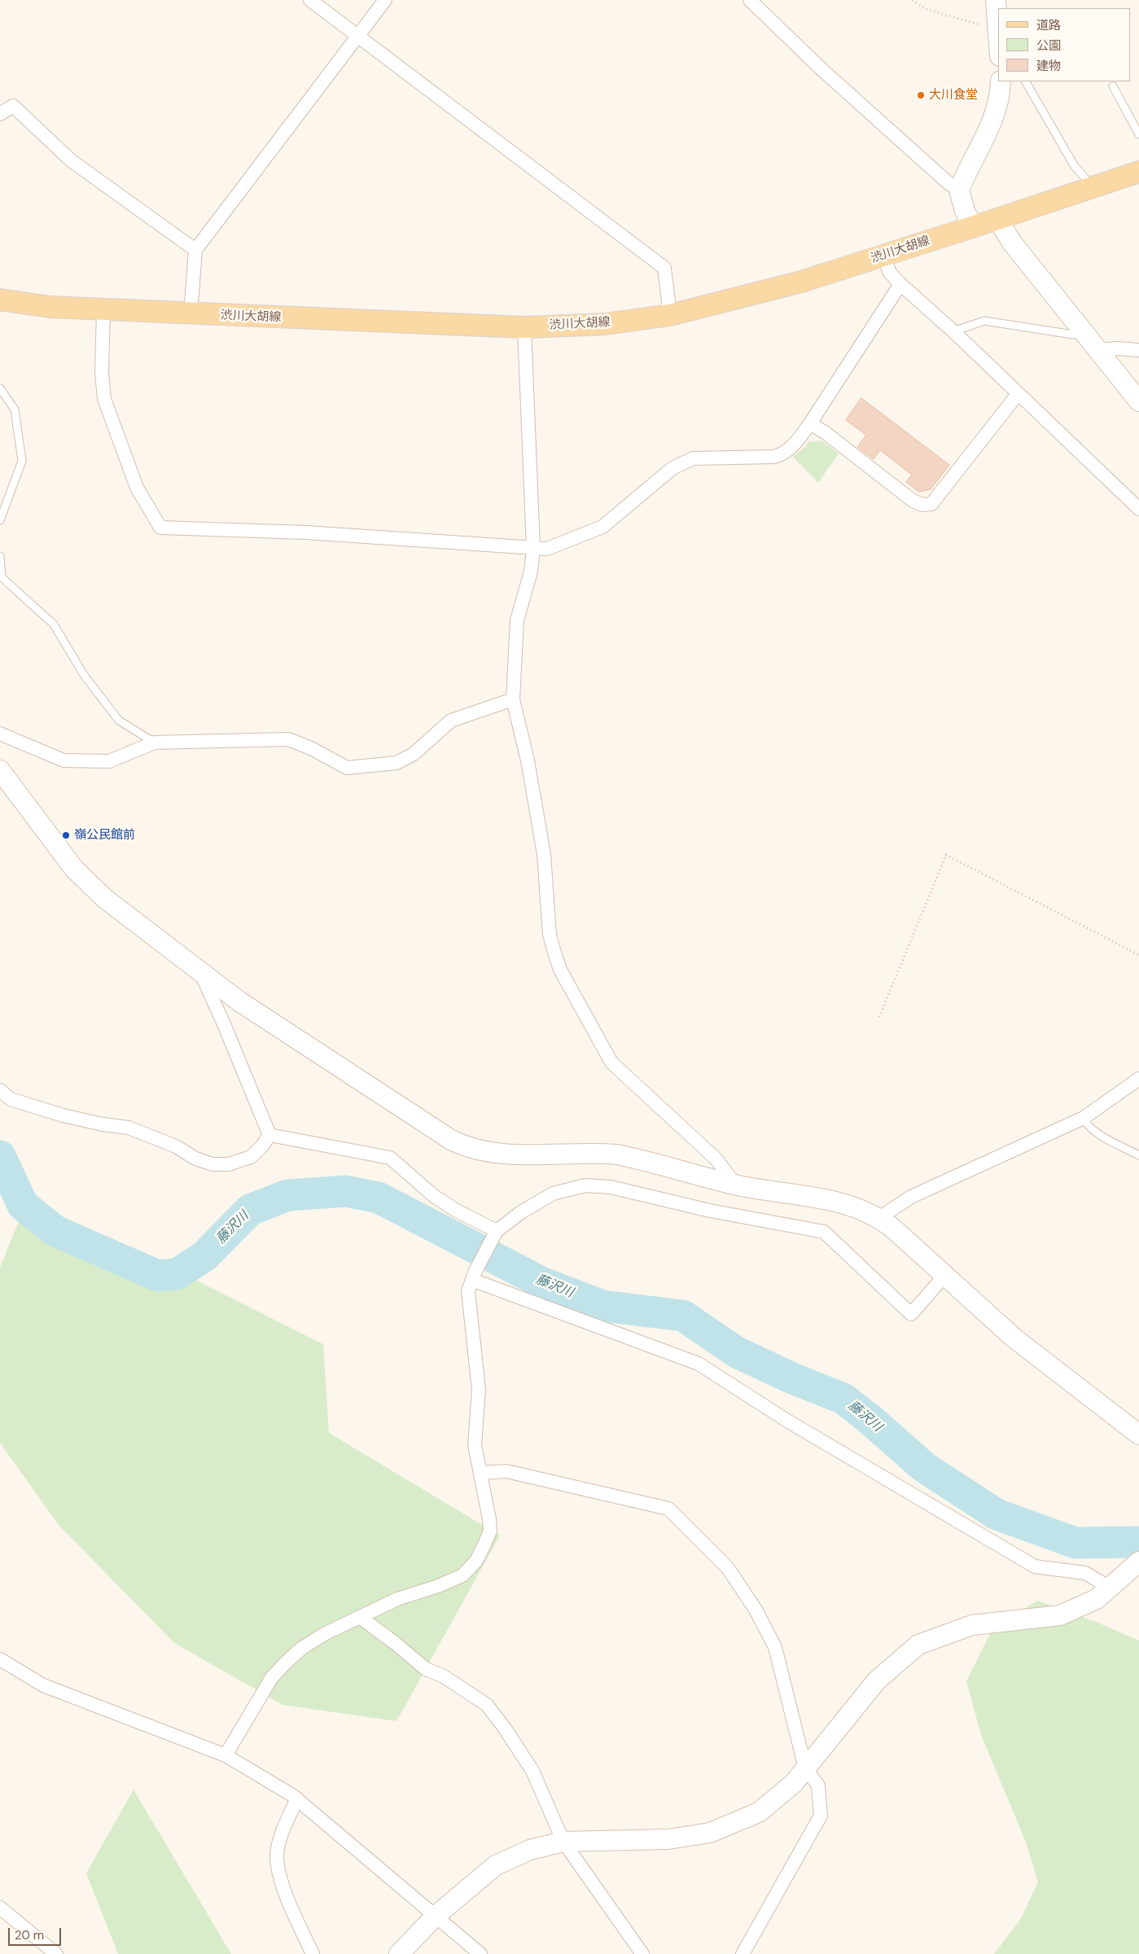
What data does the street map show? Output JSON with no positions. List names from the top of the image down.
{
  "streets": {
    "main road": ["渋川大胡線"]
  },
  "water": ["藤沢川"],
  "places": ["大川食堂", "嶺公民館前"],
  "legend": ["道路", "公園", "建物"],
  "scale_bar": "20 m"
}
